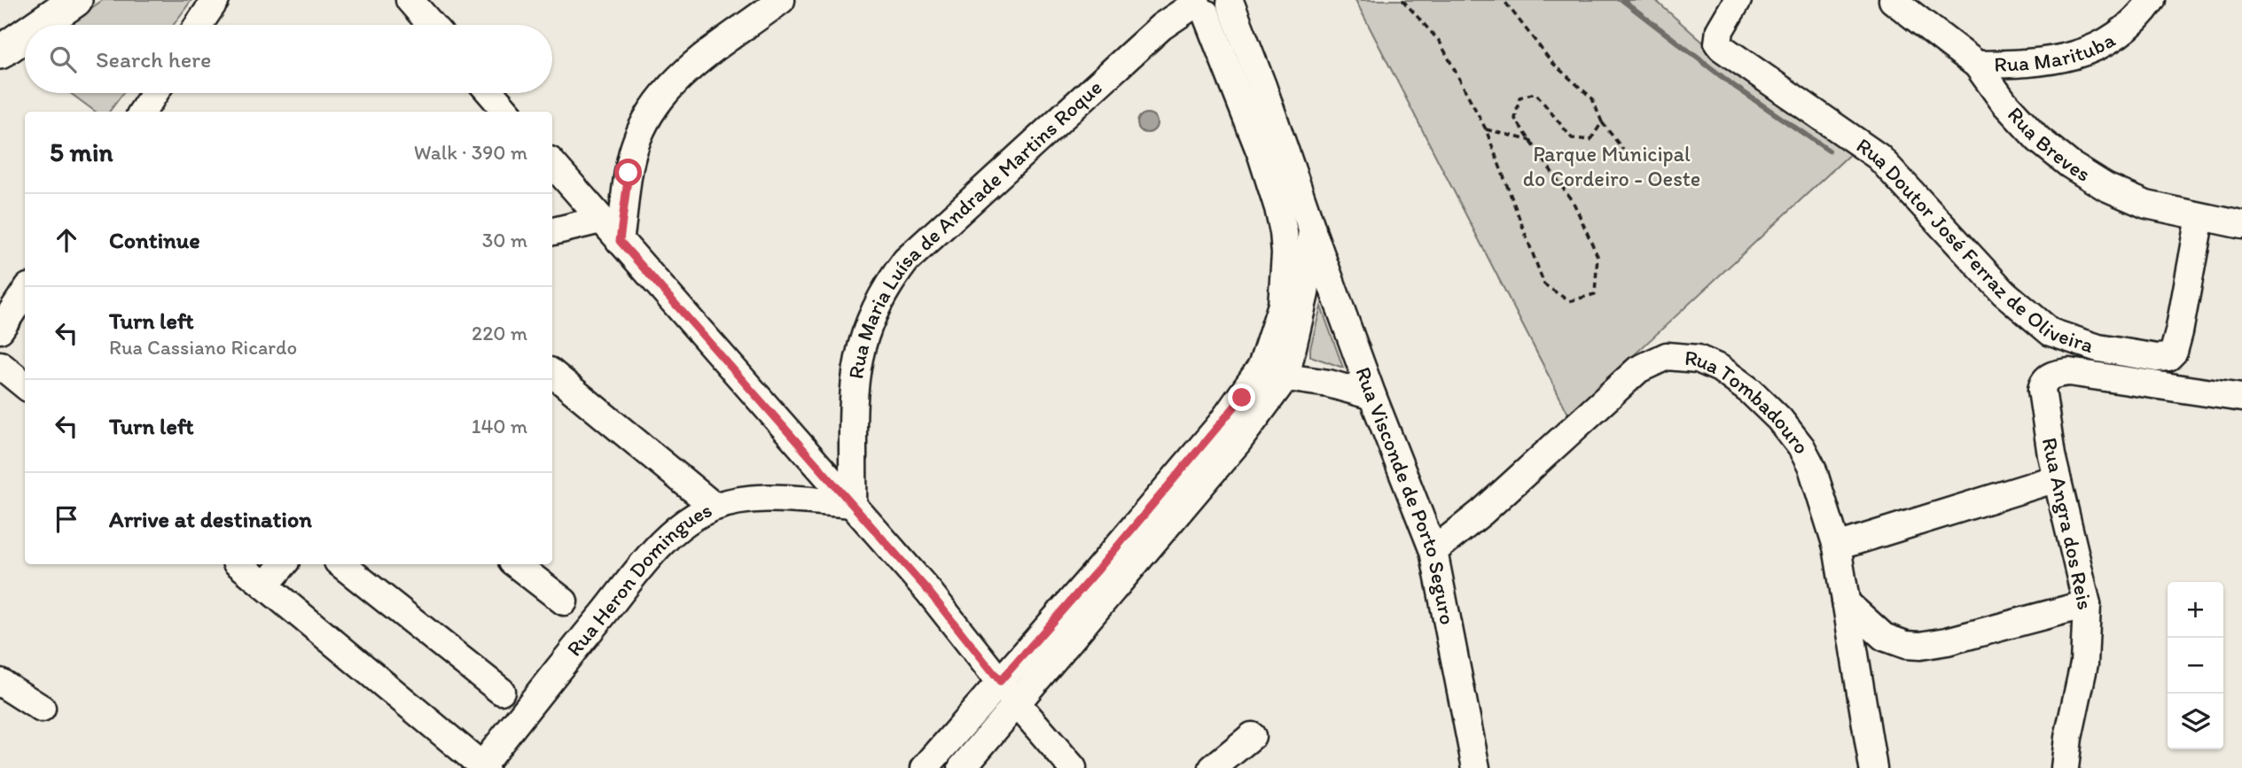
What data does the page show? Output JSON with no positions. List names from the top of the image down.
{
  "streets": {
    "street": [
      "Rua Marituba",
      "Rua Breves",
      "Rua Maria Luísa de Andrade Martins Roque",
      "Rua Doutor José Ferraz de Oliveira",
      "Rua Tombadouro",
      "Rua Visconde de Porto Seguro",
      "Rua Angra dos Reis",
      "Rua Heron Domingues"
    ]
  },
  "crossings": [
    ["Rua Marituba", "Rua Breves"],
    ["Rua Breves", "Rua Doutor José Ferraz de Oliveira"],
    ["Rua Maria Luísa de Andrade Martins Roque", "Rua Visconde de Porto Seguro"],
    ["Rua Maria Luísa de Andrade Martins Roque", "Rua Heron Domingues"],
    ["Rua Tombadouro", "Rua Visconde de Porto Seguro"]
  ],
  "parks": ["Parque Municipal do Cordeiro - Oeste"],
  "page": {
    "search": "Search here",
    "heading": ["5 min", "Walk · 390 m"],
    "list": [
      ["Continue", "30 m"],
      ["Turn left", "Rua Cassiano Ricardo", "220 m"],
      ["Turn left", "140 m"],
      "Arrive at destination"
    ],
    "map_buttons": ["+", "−"]
  }
}
